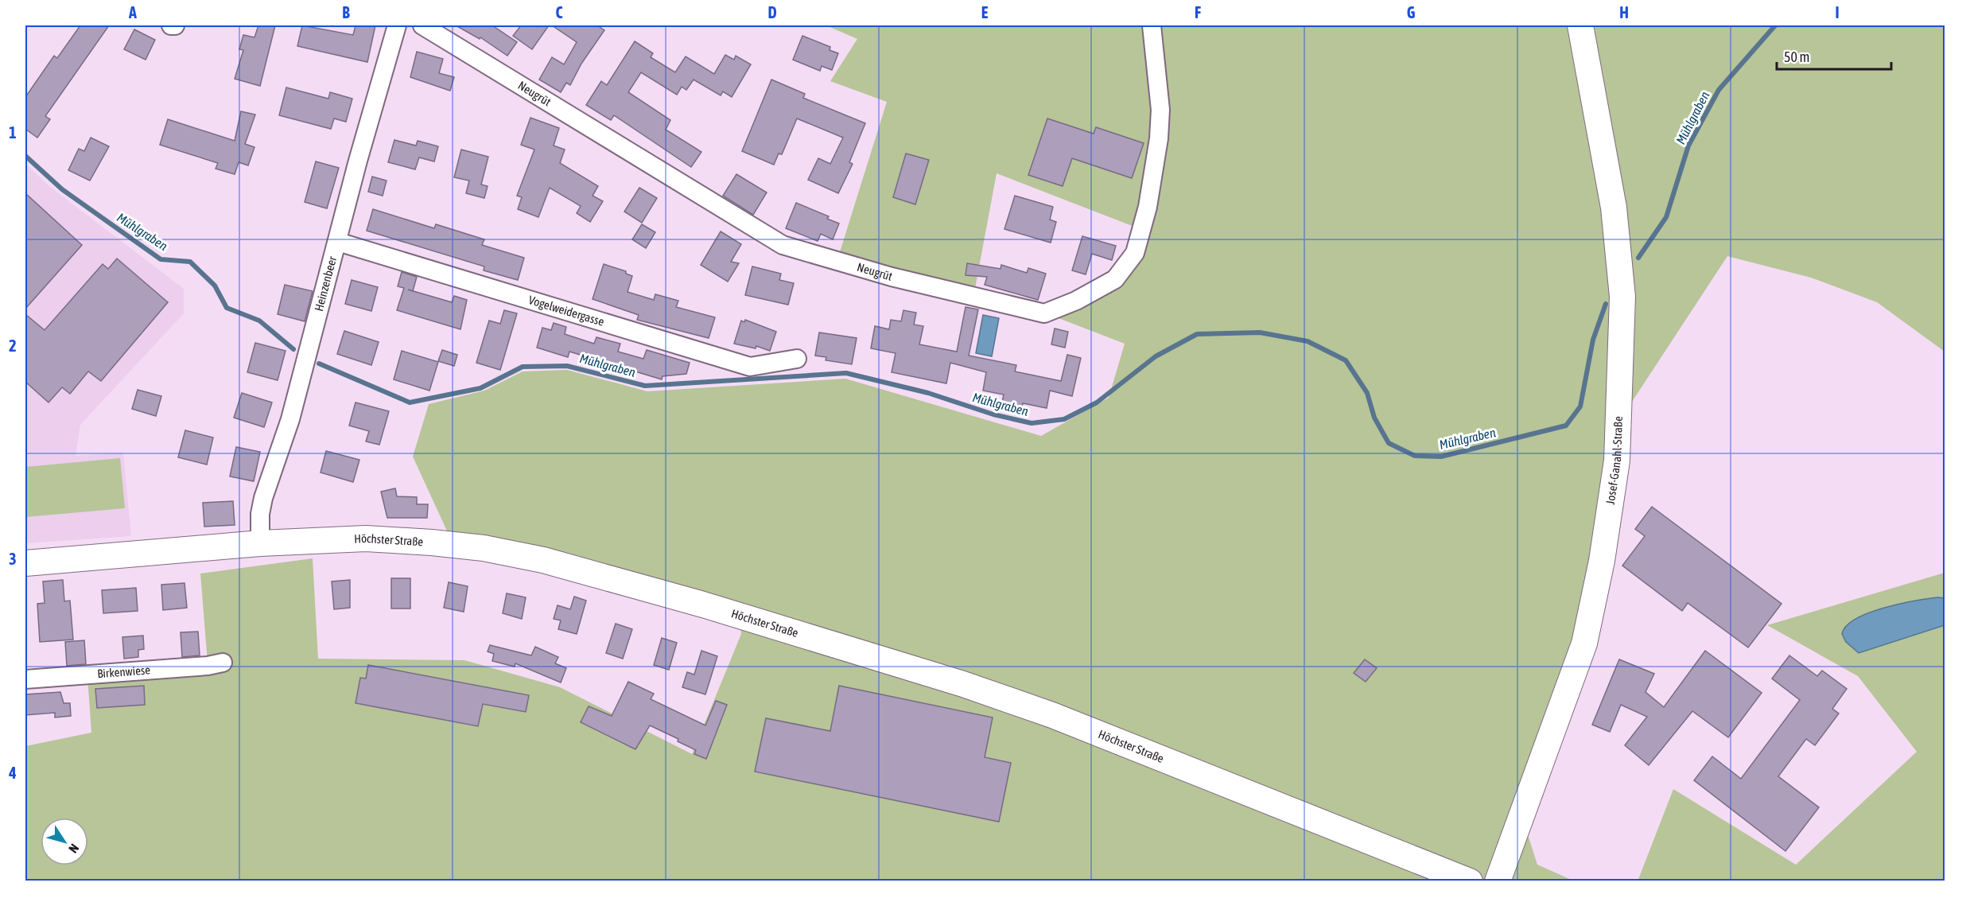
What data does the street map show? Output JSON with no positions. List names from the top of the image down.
{
  "streets": {
    "main road": ["Josef-Ganahl-Straße", "Höchster Straße"],
    "street": [
      "Neugrüt",
      "Heinzenbeer",
      "Vogelweidergasse",
      "Birkenwiese"
    ]
  },
  "crossings": [
    ["Heinzenbeer", "Vogelweidergasse"],
    ["Heinzenbeer", "Höchster Straße"]
  ],
  "water": ["Mühlgraben"],
  "scale_bar": "50 m",
  "north": "bottom right",
  "grid": {
    "columns": [
      "A",
      "B",
      "C",
      "D",
      "E",
      "F",
      "G",
      "H",
      "I"
    ],
    "rows": [
      "1",
      "2",
      "3",
      "4"
    ]
  }
}
